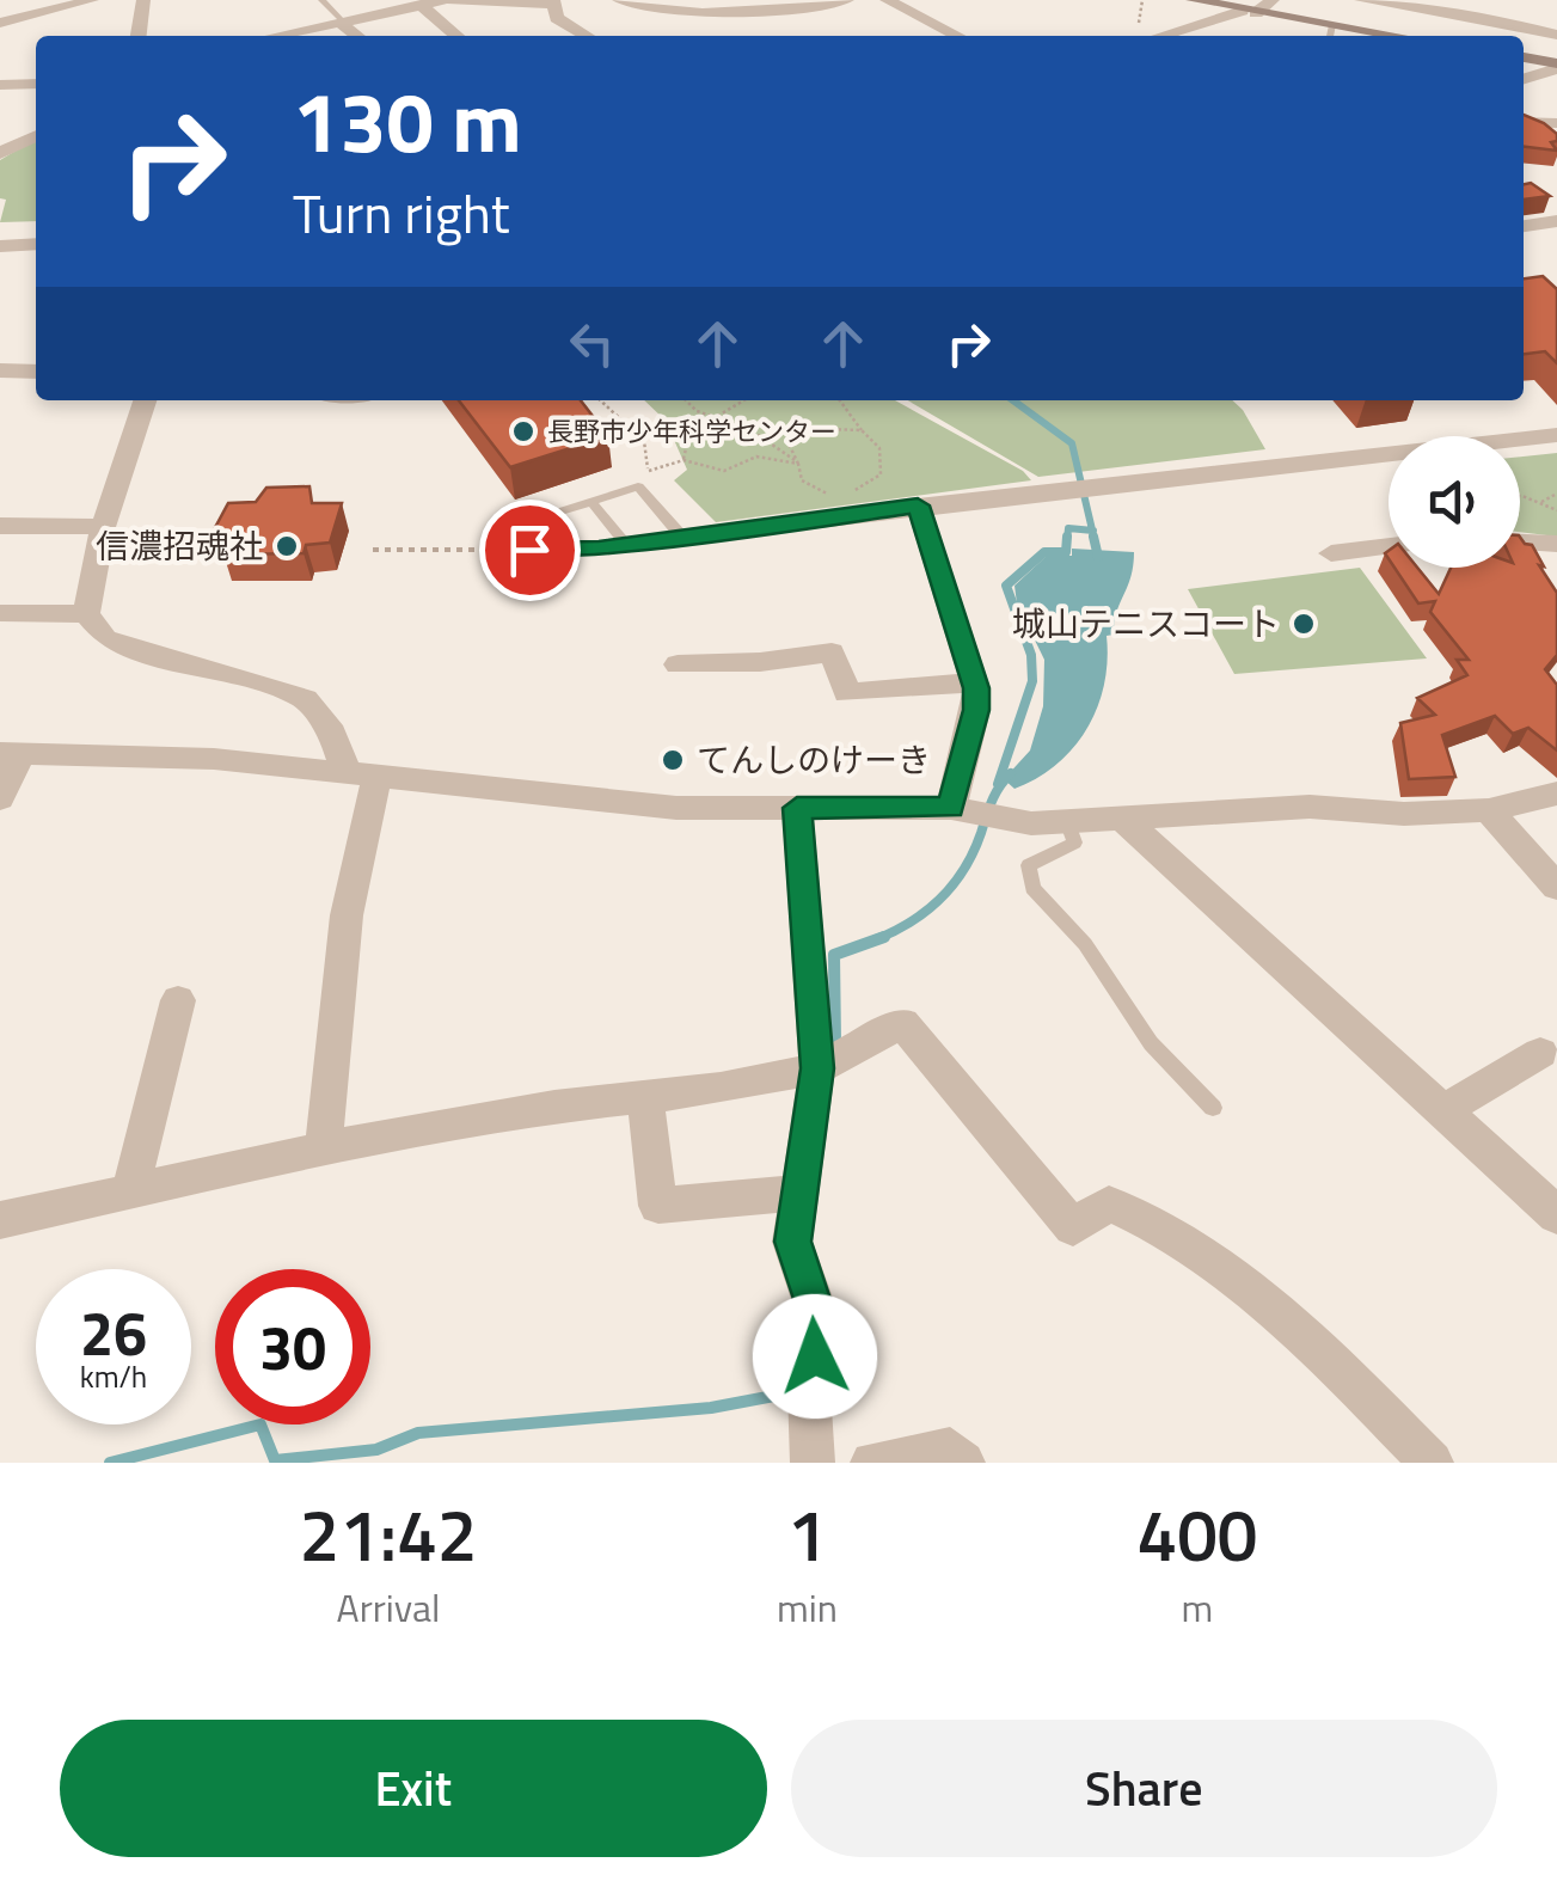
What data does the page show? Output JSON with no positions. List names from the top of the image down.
{
  "places": [
    "長野市少年科学センター",
    "信濃招魂社",
    "城山テニスコート",
    "てんしのけーき"
  ],
  "page": {
    "turn": ["130 m", "Turn right"],
    "speed": "26 km/h",
    "limit": "30",
    "eta": [
      "21:42",
      "Arrival",
      "1",
      "min",
      "400",
      "m"
    ],
    "buttons": ["Exit", "Share"]
  }
}
